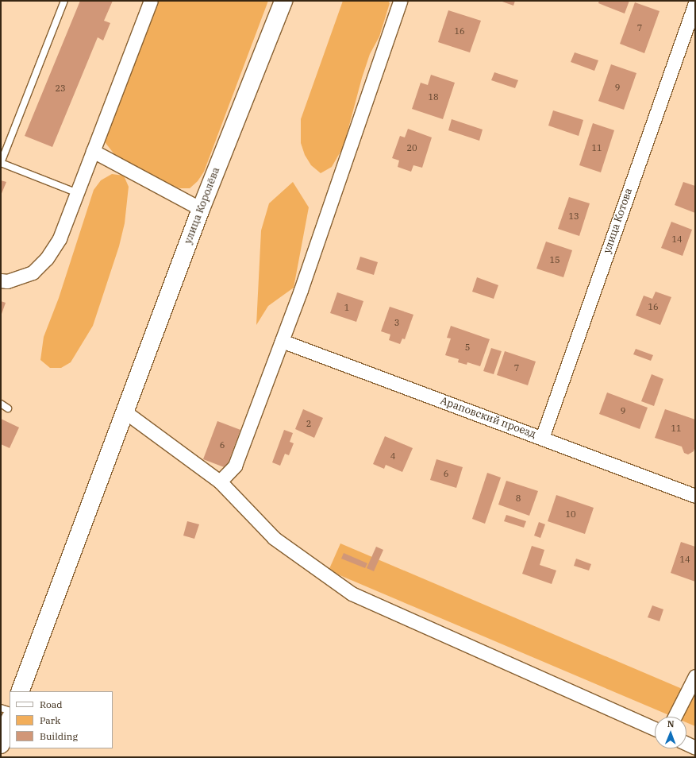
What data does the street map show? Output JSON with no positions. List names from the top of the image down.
{
  "streets": {
    "main road": ["улица Королёва"],
    "street": ["улица Котова", "Араповский проезд"]
  },
  "crossings": [
    ["улица Котова", "Араповский проезд"]
  ],
  "house_numbers": [
    "7",
    "16",
    "9",
    "23",
    "18",
    "20",
    "11",
    "13",
    "14",
    "15",
    "16",
    "1",
    "3",
    "5",
    "7",
    "9",
    "2",
    "11",
    "6",
    "4",
    "6",
    "8",
    "10",
    "14"
  ],
  "legend": ["Road", "Park", "Building"],
  "north": "top"
}
